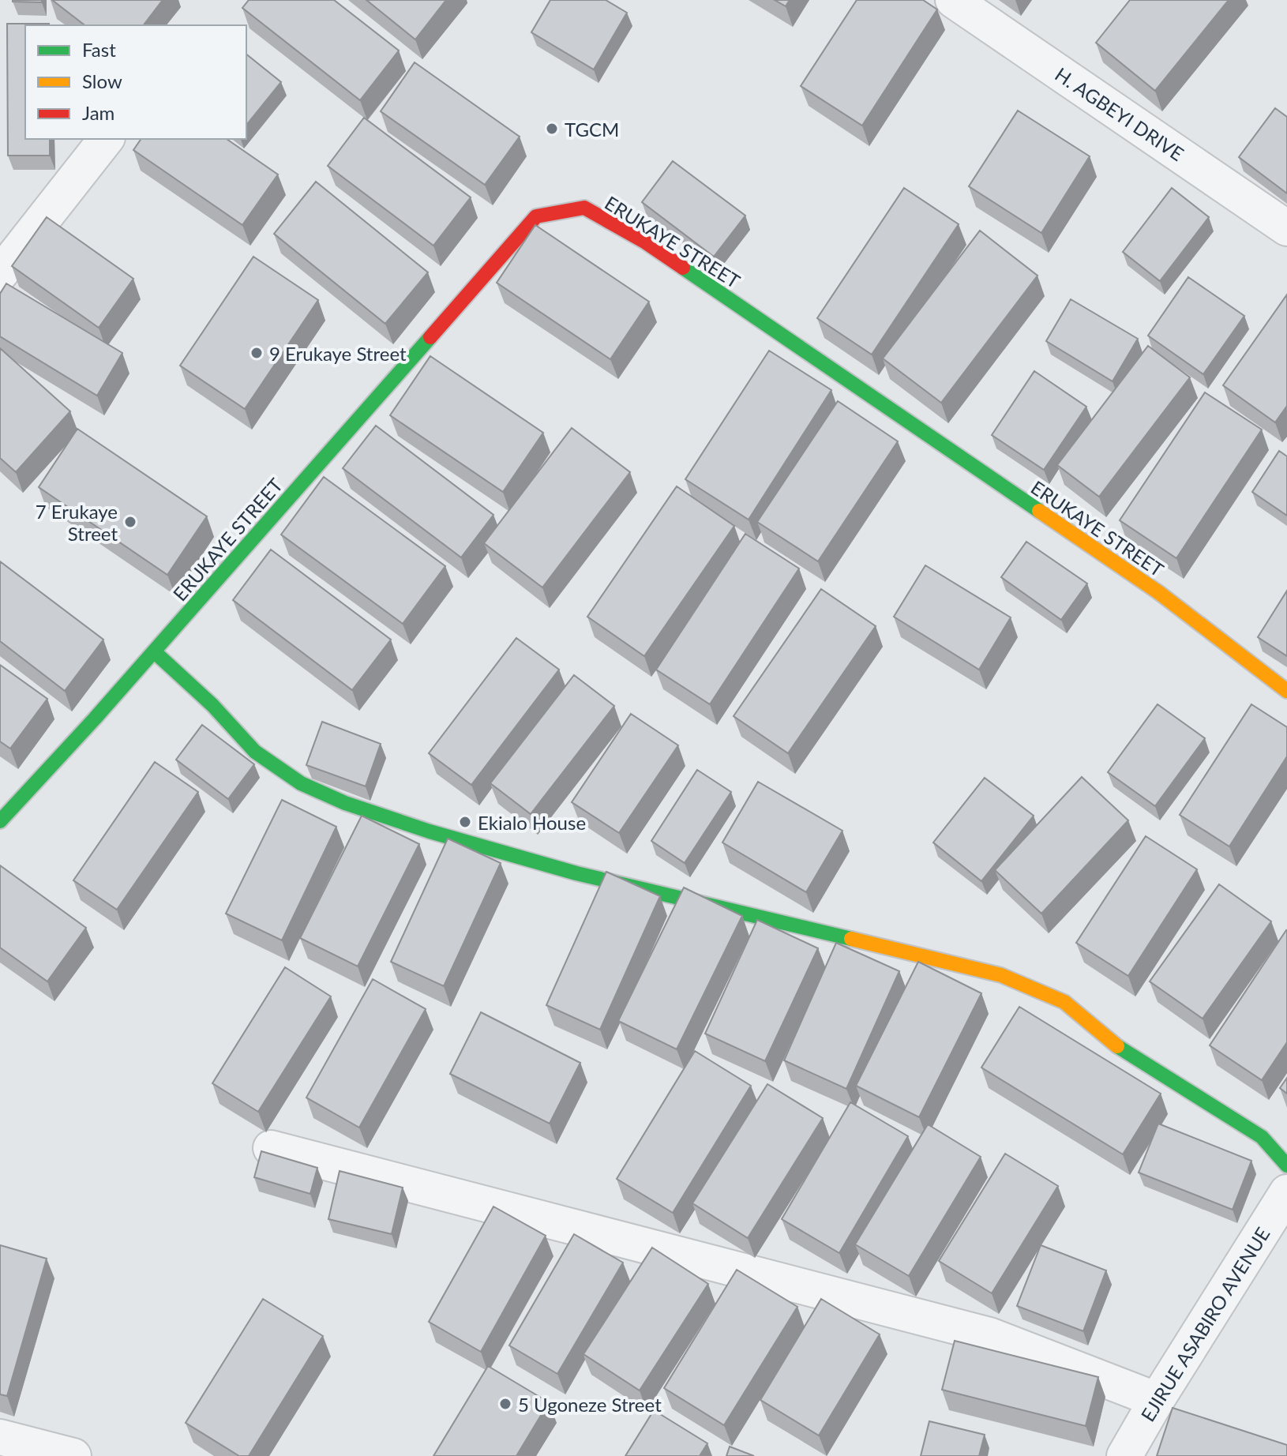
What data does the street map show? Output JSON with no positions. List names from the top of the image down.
{
  "streets": {
    "street": ["H. AGBEYI DRIVE", "ERUKAYE STREET", "EJIRUE ASABIRO AVENUE"]
  },
  "places": [
    "TGCM",
    "9 Erukaye Street",
    "7 Erukaye Street",
    "Ekialo House",
    "5 Ugoneze Street"
  ],
  "legend": ["Fast", "Slow", "Jam"]
}
